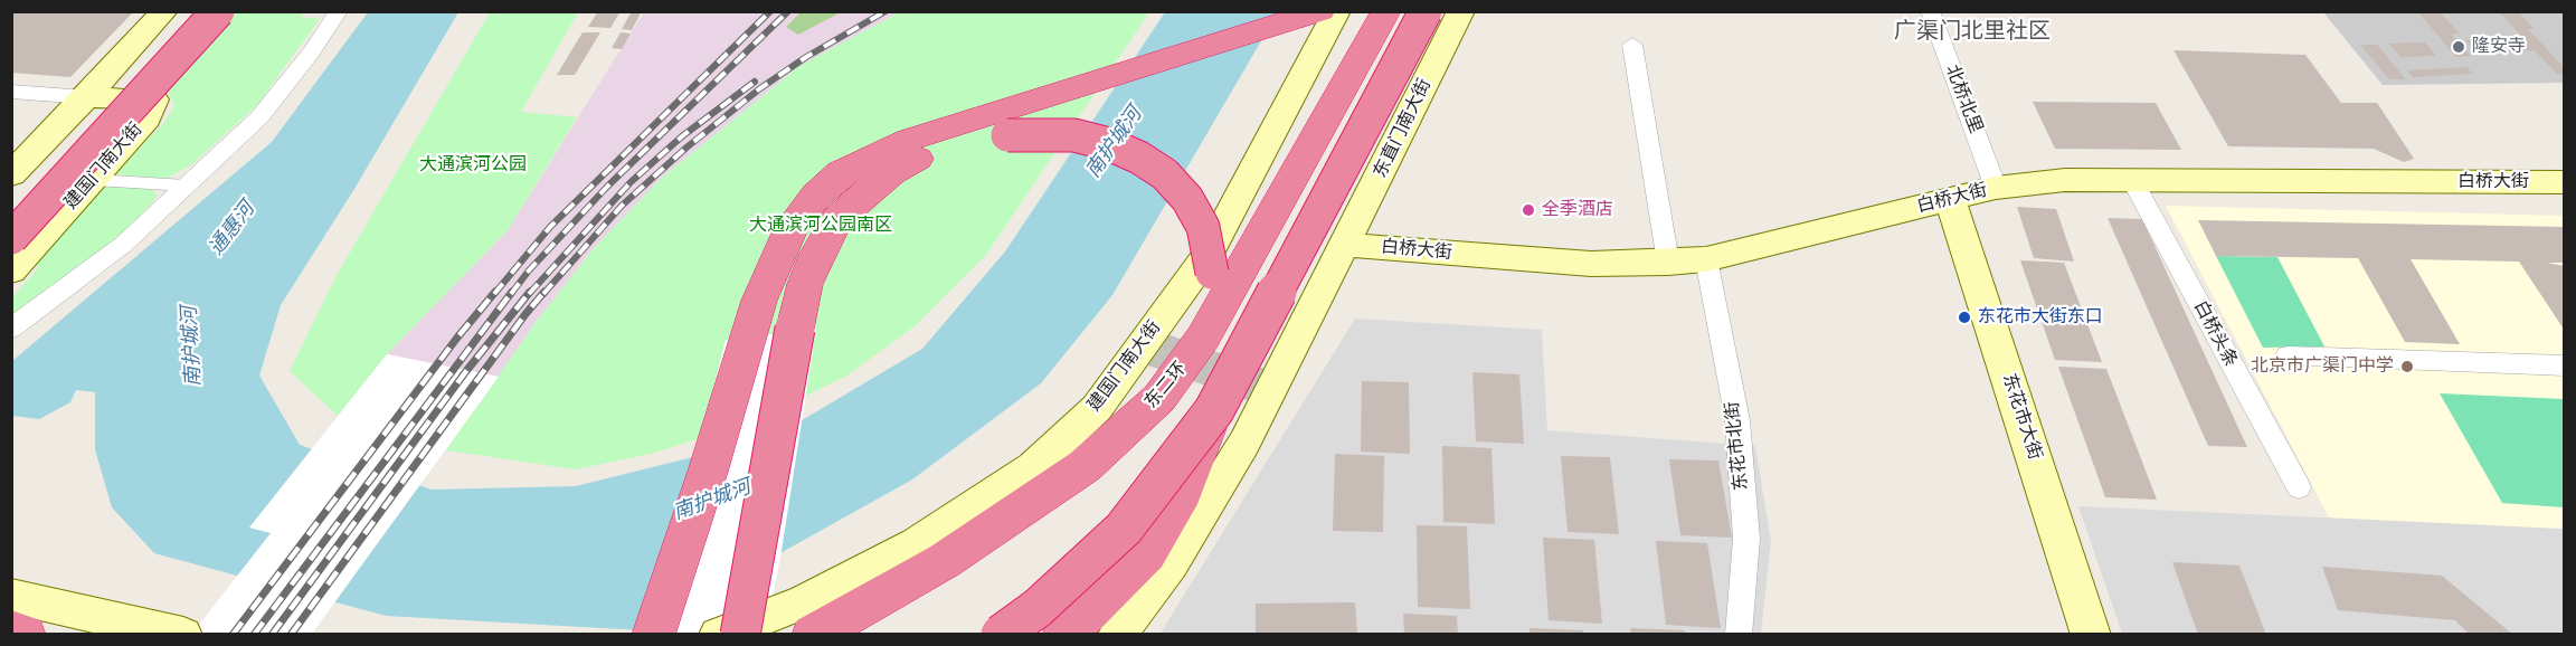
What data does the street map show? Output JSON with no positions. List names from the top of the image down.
{
  "streets": {
    "highway": ["东二环"],
    "street": [
      "北桥北里",
      "东直门南大街",
      "建国门南大街",
      "白桥大街",
      "白桥头条",
      "东花市大街",
      "东花市北街"
    ]
  },
  "crossings": [
    ["北桥北里", "白桥大街"],
    ["东直门南大街", "白桥大街"],
    ["白桥大街", "白桥头条"],
    ["白桥大街", "东花市大街"],
    ["白桥大街", "东花市北街"]
  ],
  "districts": ["广渠门北里社区"],
  "water": ["南护城河", "通惠河"],
  "parks": ["大通滨河公园", "大通滨河公园南区"],
  "places": [
    "隆安寺",
    "全季酒店",
    "东花市大街东口",
    "北京市广渠门中学"
  ]
}
